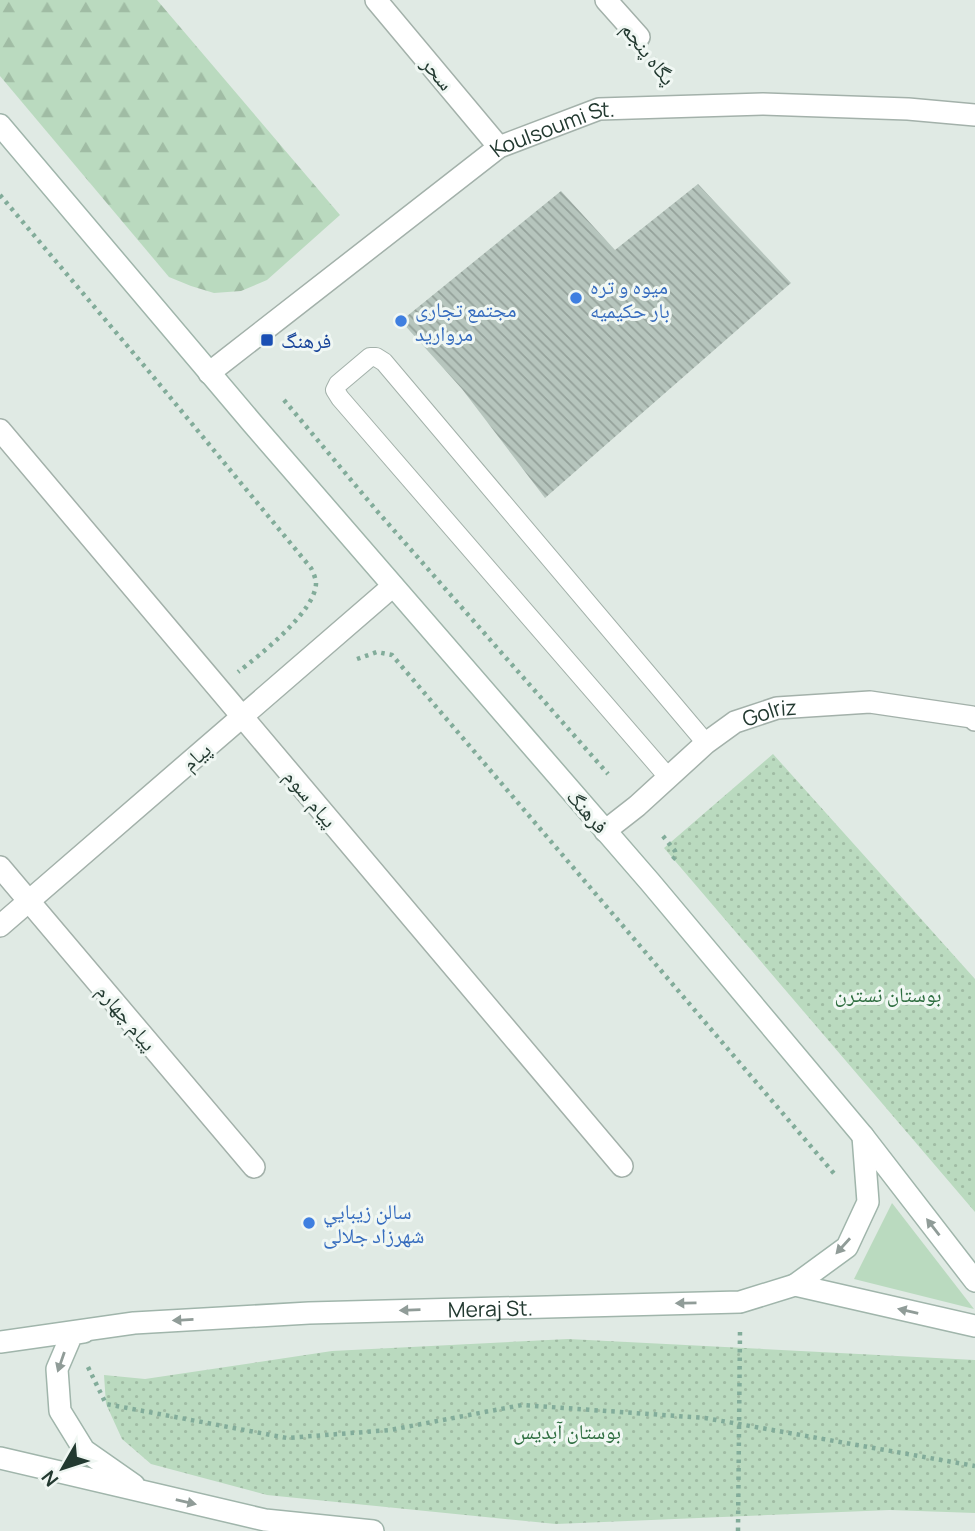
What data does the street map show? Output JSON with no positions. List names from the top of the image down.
{
  "streets": {
    "street": [
      "پگاه پنجم",
      "سحر",
      "Koulsoumi St.",
      "Golriz",
      "پیام",
      "پیام سوم",
      "فرهنگ",
      "پیام چهارم",
      "Meraj St."
    ]
  },
  "crossings": [
    ["پگاه پنجم", "Koulsoumi St."],
    ["سحر", "Koulsoumi St."],
    ["Koulsoumi St.", "فرهنگ"],
    ["Golriz", "فرهنگ"],
    ["پیام", "پیام سوم"],
    ["پیام", "فرهنگ"],
    ["پیام", "پیام چهارم"]
  ],
  "one_way": ["Meraj St."],
  "parks": ["بوستان نسترن", "بوستان آبدیس"],
  "places": {
    "other": ["میوه و تره بار حکیمیه", "مجتمع تجاری مروارید", "سالن زيبايي شهرزاد جلالى"],
    "transit": ["فرهنگ"]
  },
  "north": "bottom left"
}
